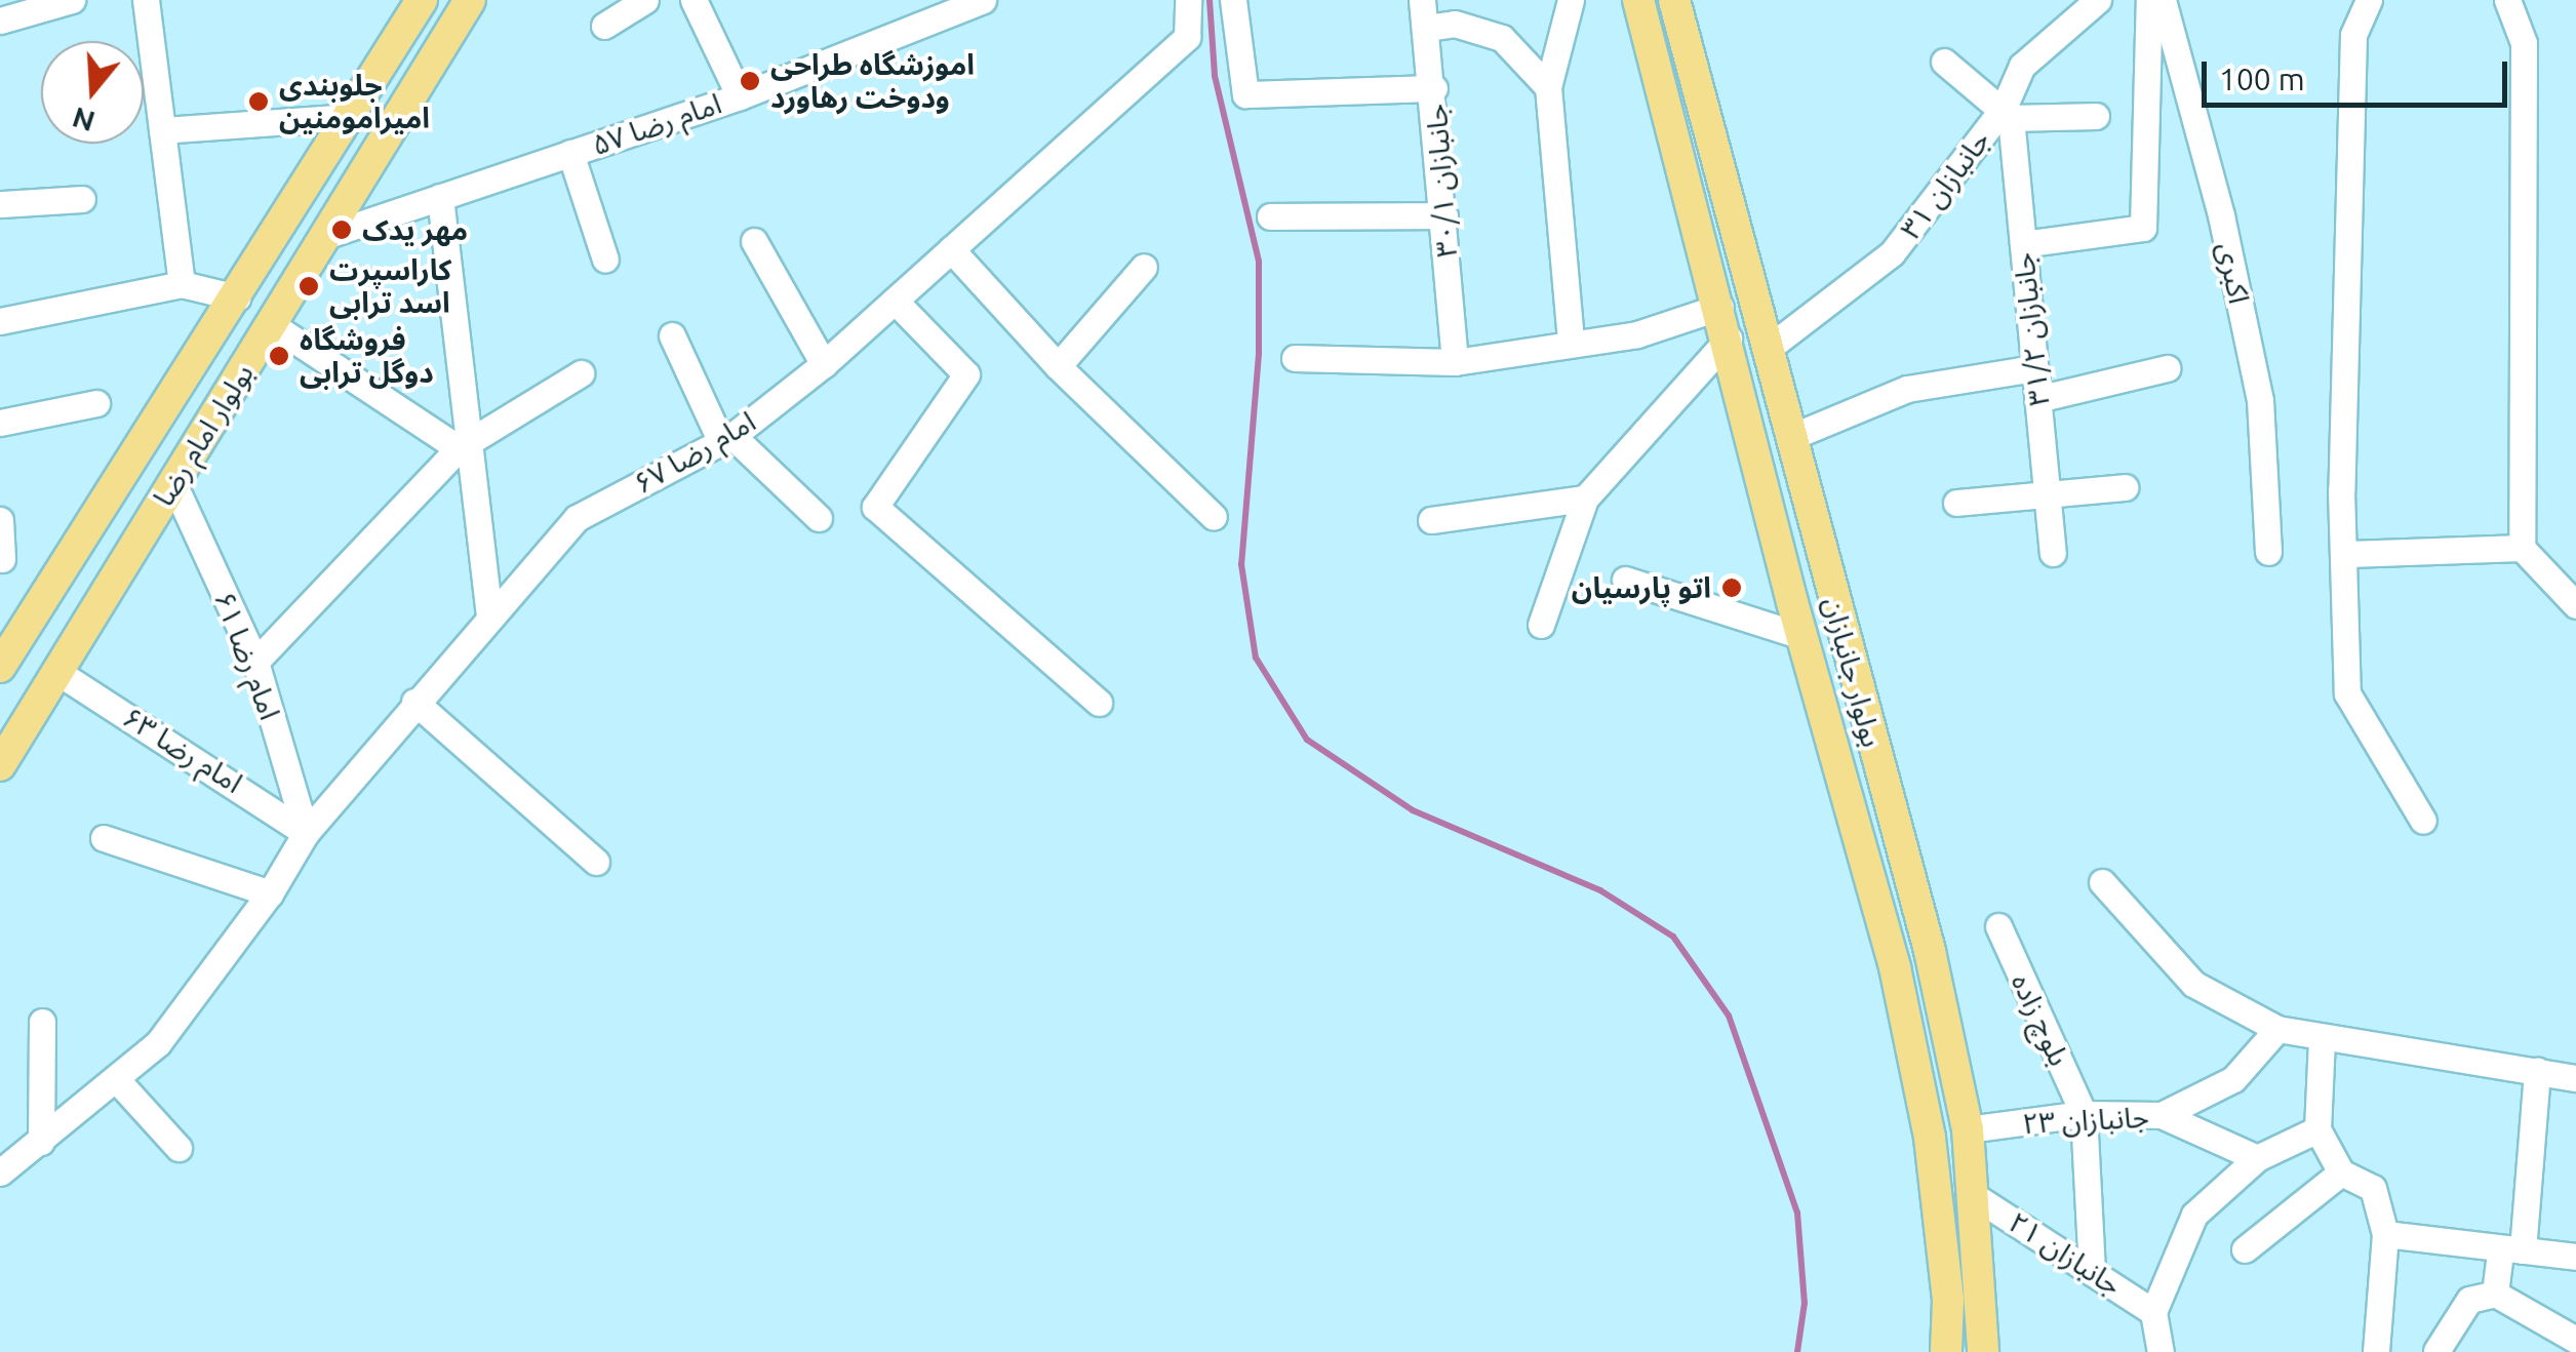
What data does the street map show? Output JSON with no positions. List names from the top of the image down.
{
  "streets": {
    "main road": ["بولوار امام رضا", "بولوار جانبازان"],
    "street": [
      "امام رضا ۵۷",
      "جانبازان ۳۰/۱",
      "جانبازان ۳۱",
      "اکبری",
      "جانبازان ۳۱/۲",
      "امام رضا ۶۷",
      "امام رضا ۶۱",
      "امام رضا ۶۳",
      "بلوچ زاده",
      "جانبازان ۲۳",
      "جانبازان ۲۱"
    ]
  },
  "crossings": [
    ["امام رضا ۵۷", "بولوار امام رضا"],
    ["جانبازان ۳۱", "جانبازان ۳۱/۲"],
    ["جانبازان ۳۱", "بولوار جانبازان"],
    ["بولوار امام رضا", "امام رضا ۶۱"],
    ["بولوار امام رضا", "امام رضا ۶۳"],
    ["امام رضا ۶۷", "امام رضا ۶۱"],
    ["امام رضا ۶۷", "امام رضا ۶۳"],
    ["امام رضا ۶۱", "امام رضا ۶۳"],
    ["بولوار جانبازان", "جانبازان ۲۳"],
    ["بولوار جانبازان", "جانبازان ۲۱"],
    ["بلوچ زاده", "جانبازان ۲۳"]
  ],
  "places": [
    "اموزشگاه طراحی ودوخت رهاورد",
    "جلوبندی امیرامومنین",
    "مهر یدک",
    "کاراسپرت اسد ترابی",
    "فروشگاه دوگل ترابی",
    "اتو پارسیان"
  ],
  "scale_bar": "100 m",
  "north": "bottom"
}
